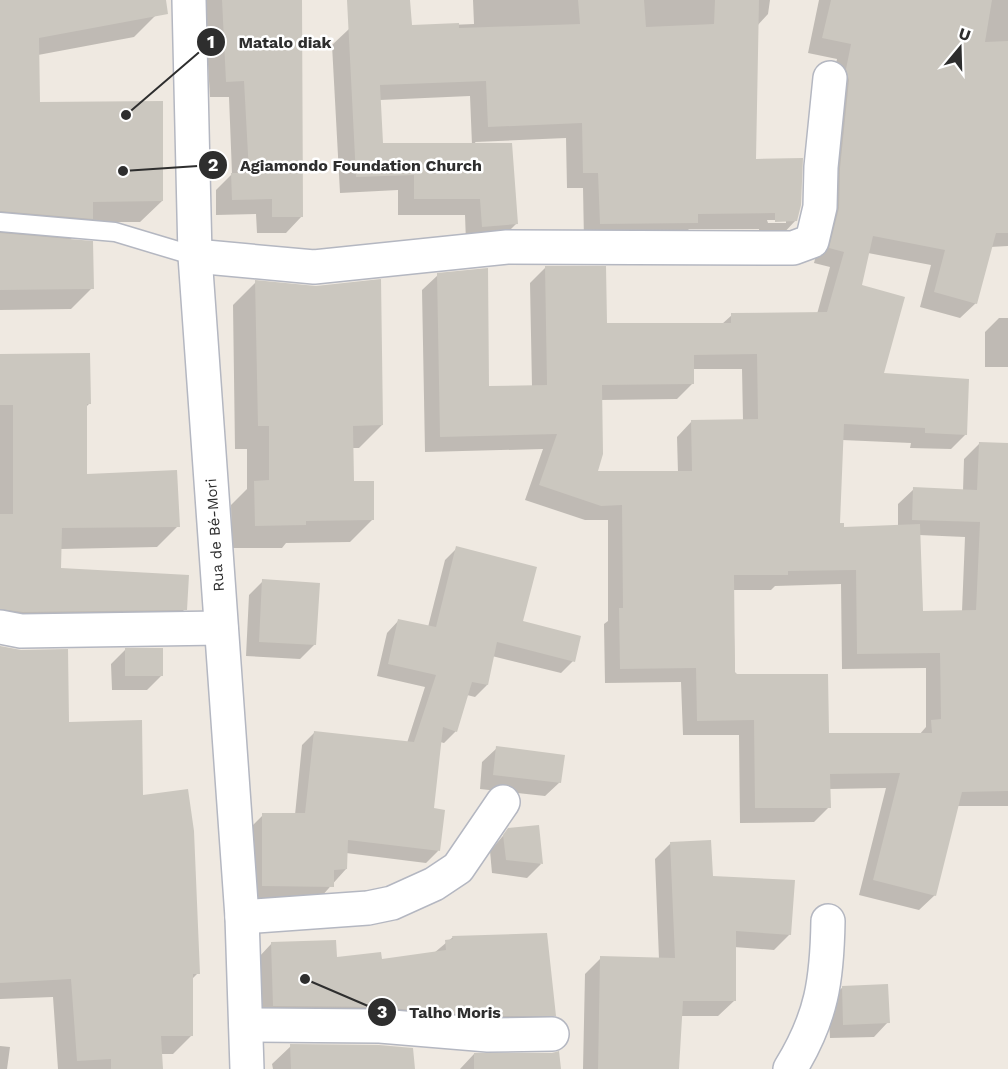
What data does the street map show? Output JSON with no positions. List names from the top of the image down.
{
  "streets": {
    "street": ["Rua de Bé-Mori"]
  },
  "places": ["Matalo diak", "Agiamondo Foundation Church", "Talho Moris"],
  "north": "top"
}
